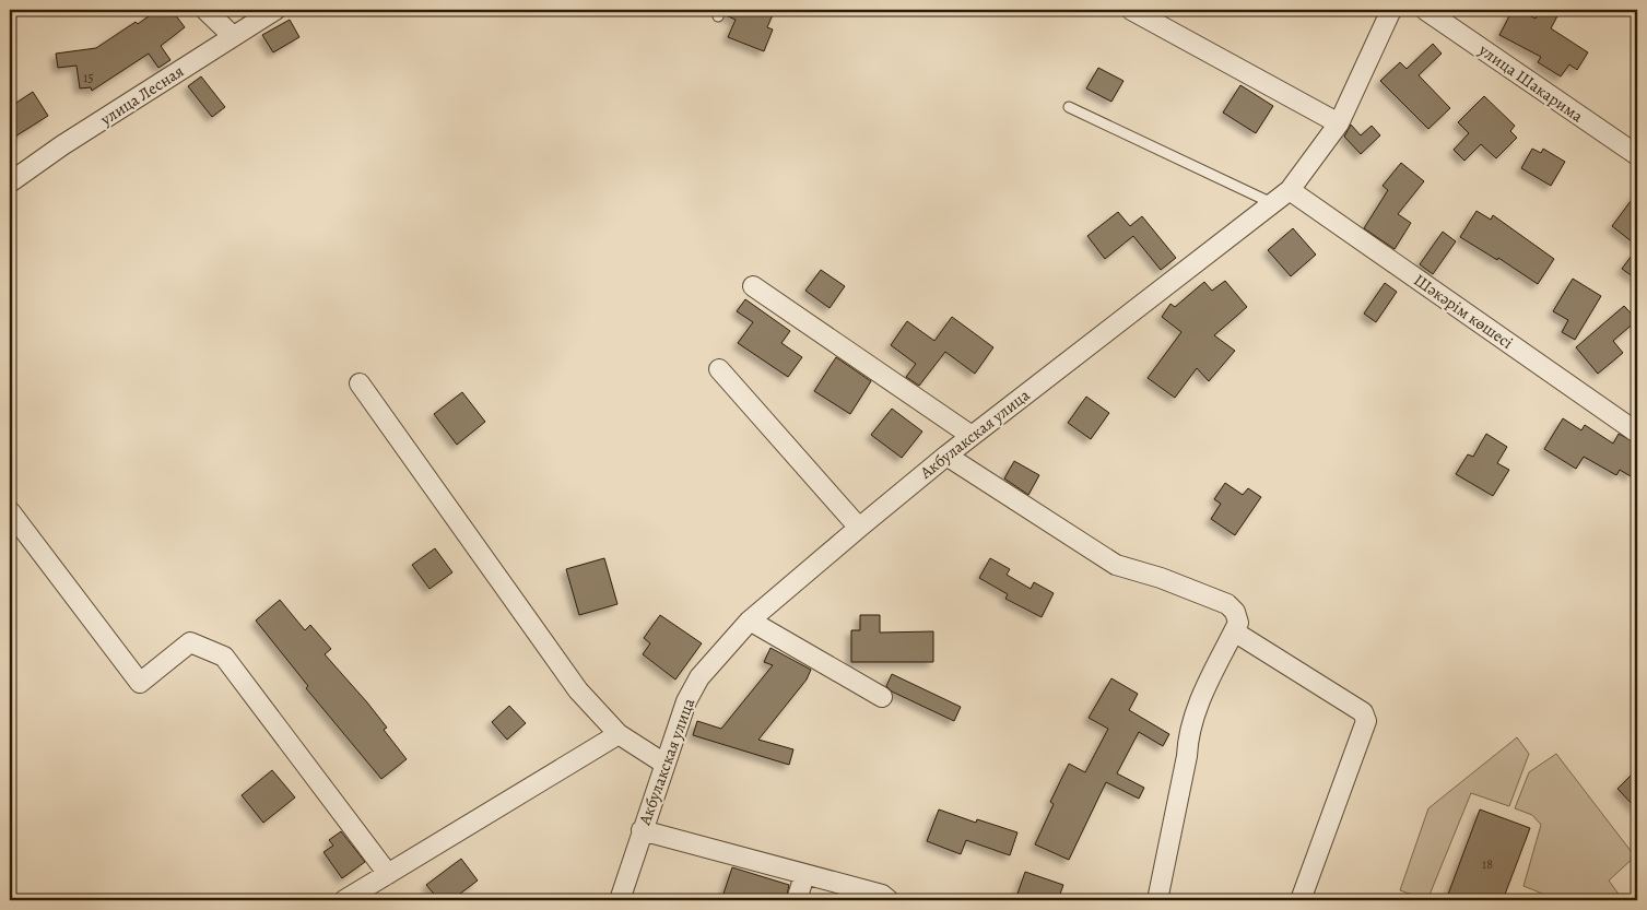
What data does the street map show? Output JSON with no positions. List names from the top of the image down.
{
  "streets": {
    "street": [
      "улица Шакарима",
      "улица Лесная",
      "Шәкәрім көшесі",
      "Акбулакская улица"
    ]
  },
  "crossings": [
    ["Шәкәрім көшесі", "Акбулакская улица"]
  ],
  "house_numbers": ["15", "18"]
}
